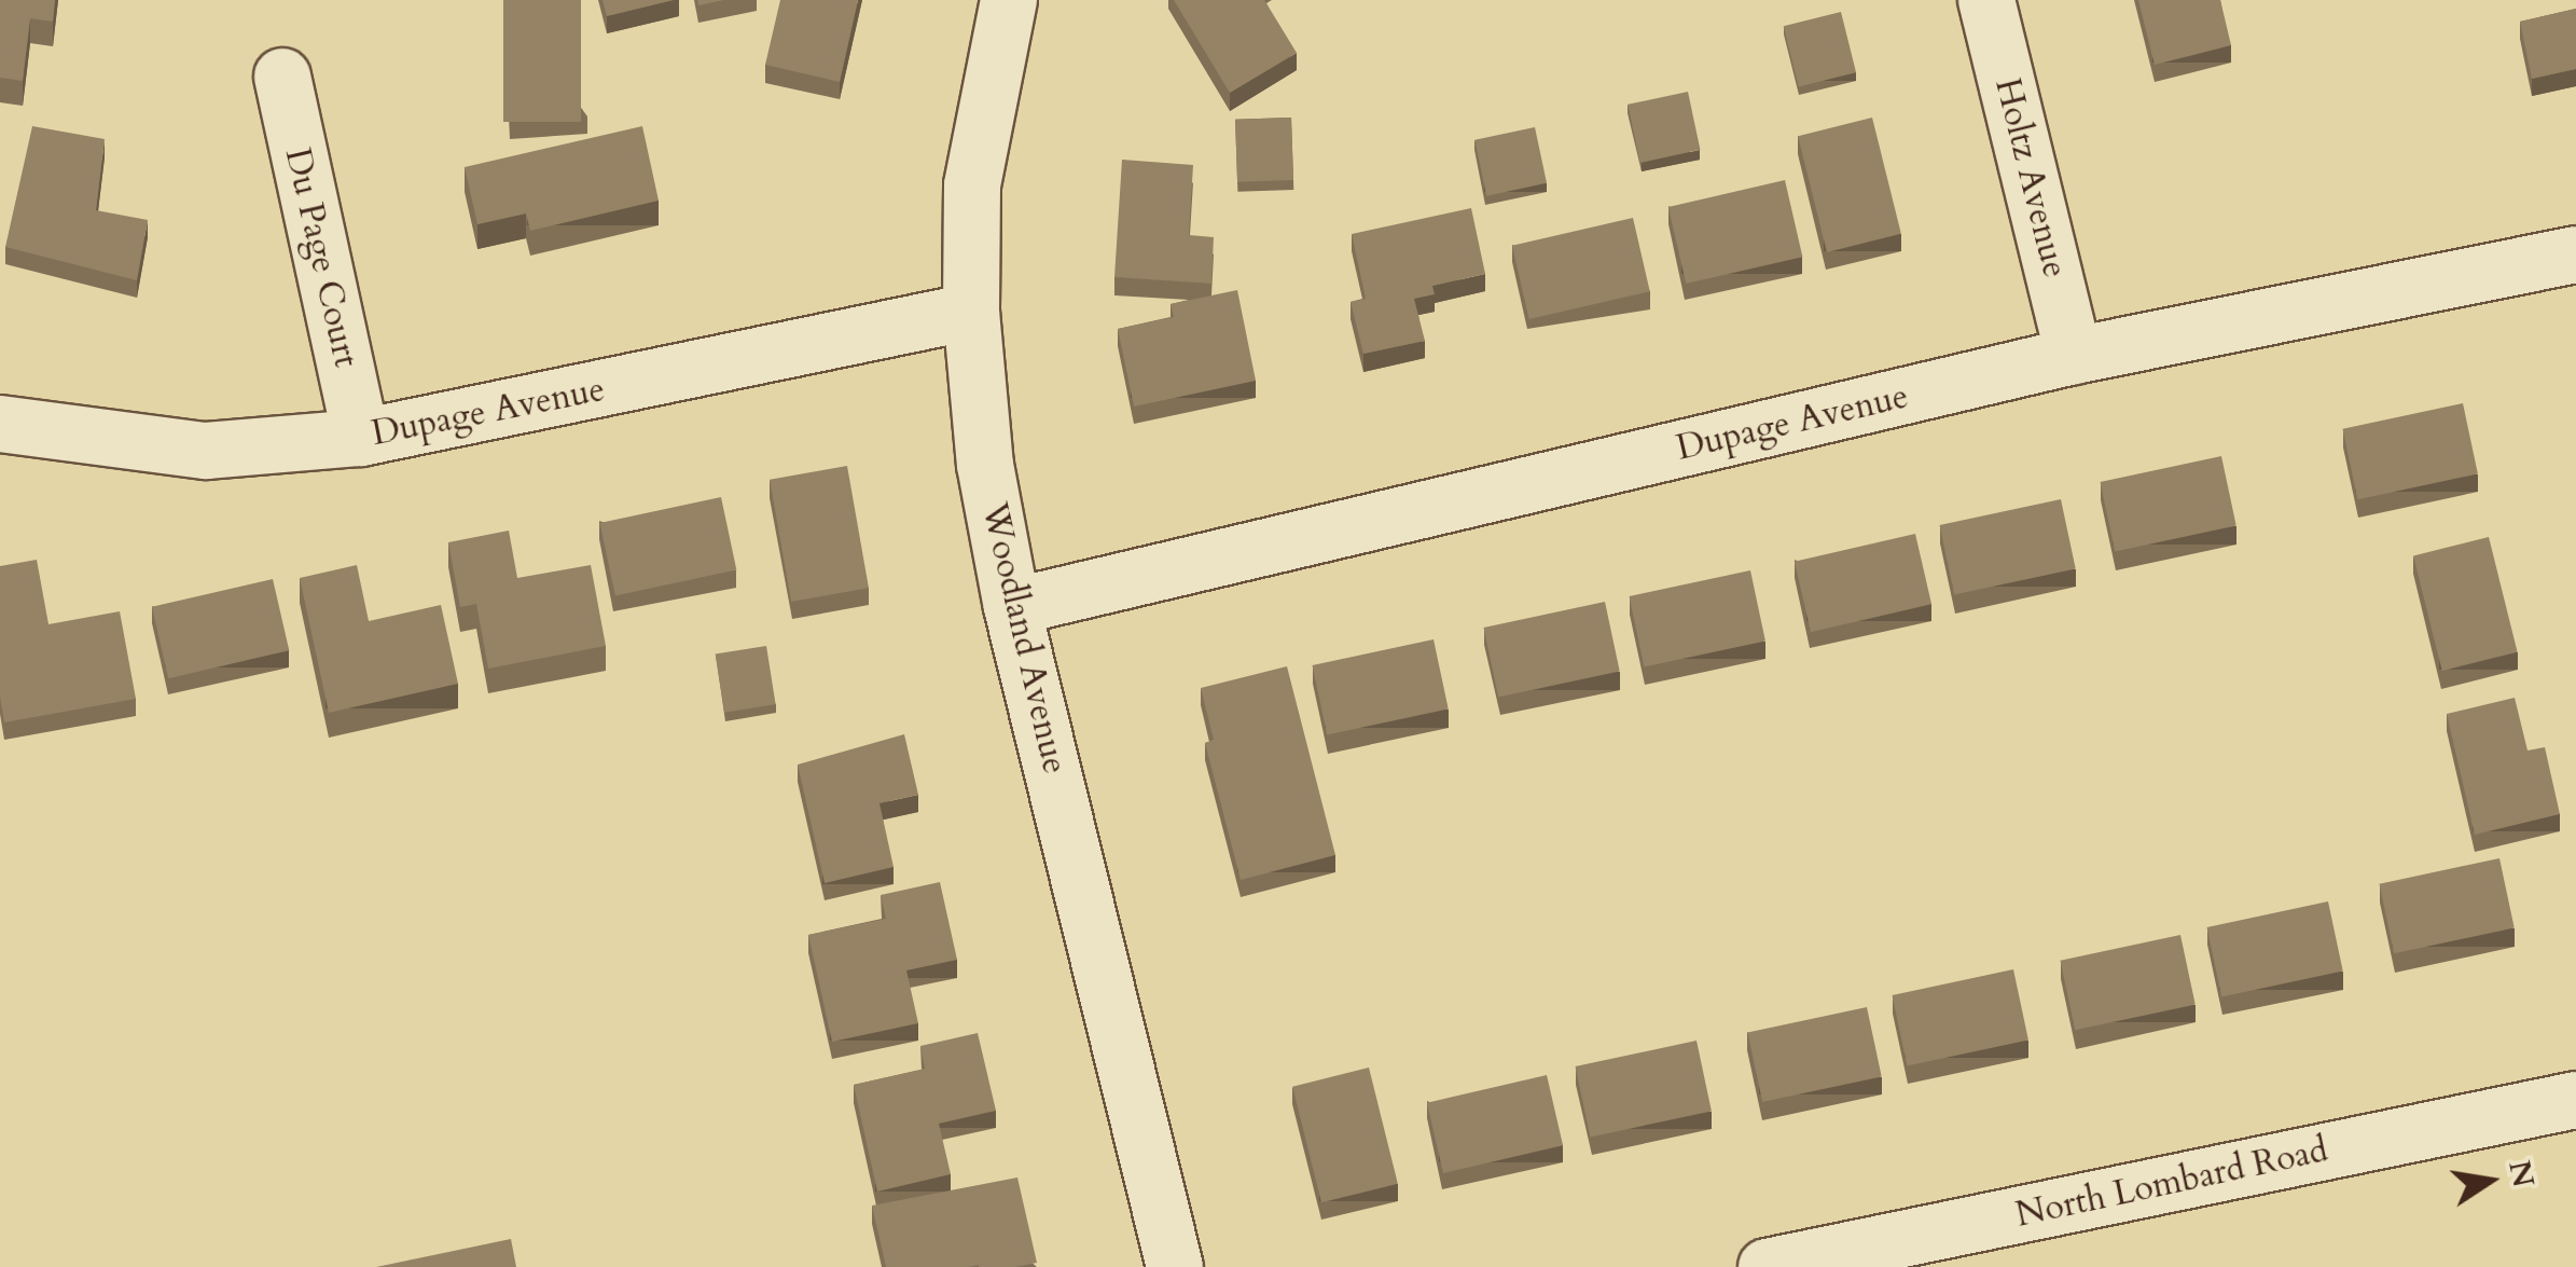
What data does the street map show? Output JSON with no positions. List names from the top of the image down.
{
  "streets": {
    "street": [
      "Holtz Avenue",
      "Du Page Court",
      "Dupage Avenue",
      "Woodland Avenue",
      "North Lombard Road"
    ]
  },
  "crossings": [
    ["Holtz Avenue", "Dupage Avenue"],
    ["Du Page Court", "Dupage Avenue"],
    ["Dupage Avenue", "Woodland Avenue"]
  ],
  "north": "right"
}
